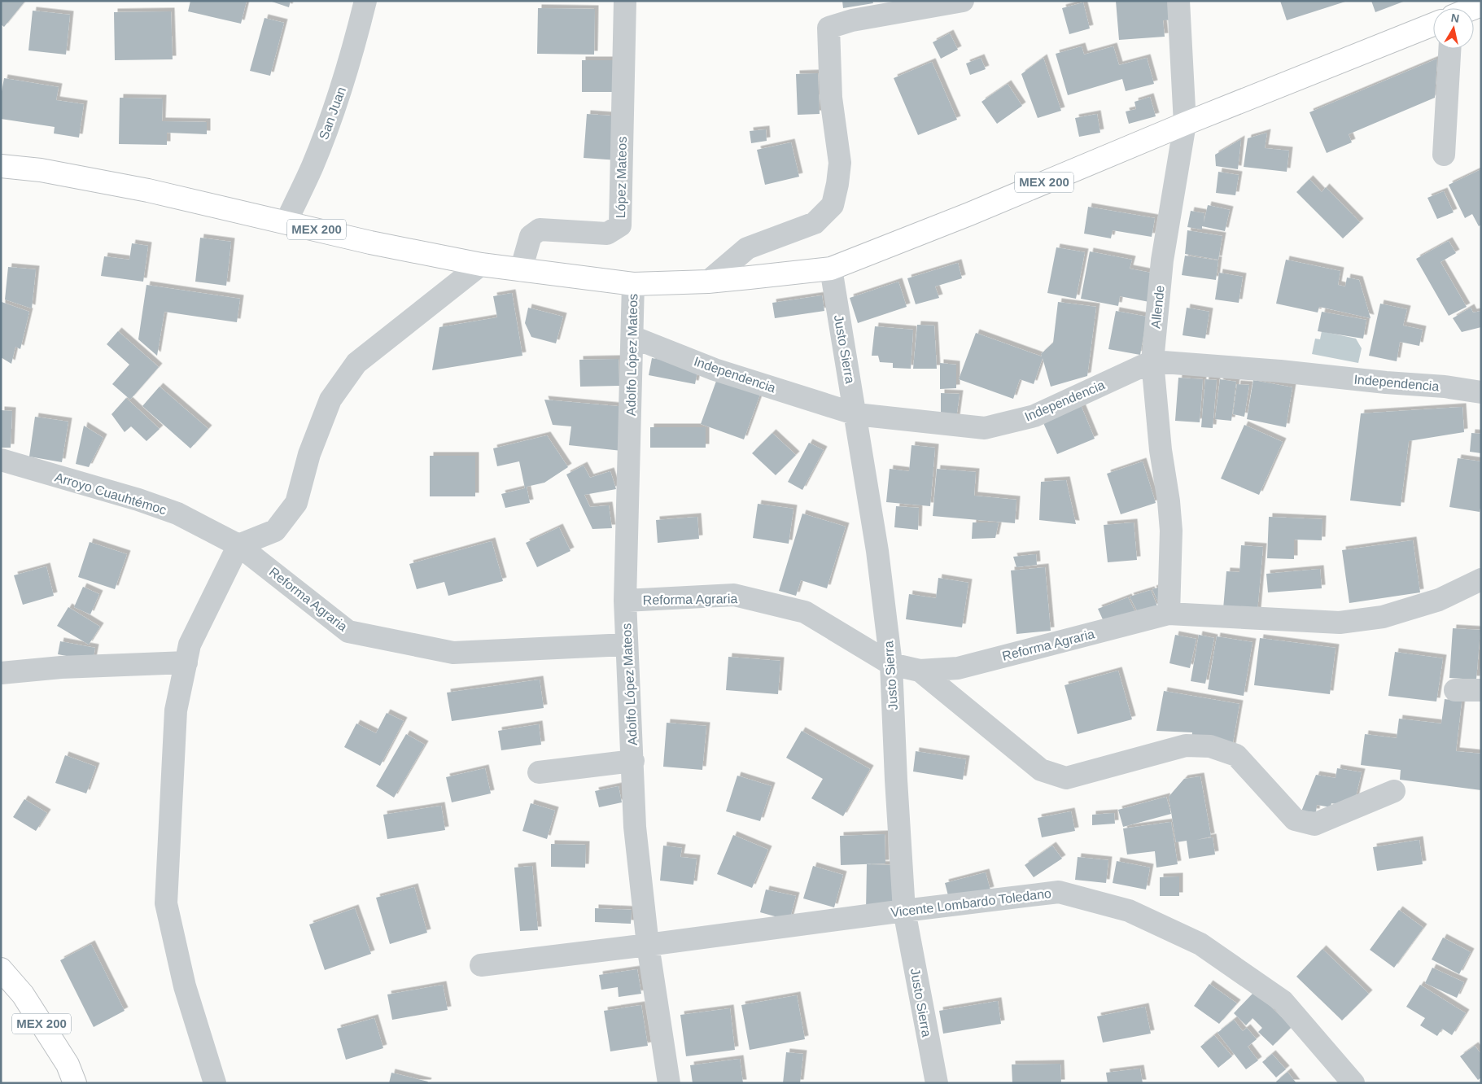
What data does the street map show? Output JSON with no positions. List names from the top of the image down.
{
  "streets": {
    "highway": ["MEX 200"],
    "street": [
      "San Juan",
      "López Mateos",
      "Allende",
      "Justo Sierra",
      "Adolfo López Mateos",
      "Independencia",
      "Arroyo Cuauhtémoc",
      "Reforma Agraria",
      "Vicente Lombardo Toledano"
    ]
  },
  "crossings": [
    ["San Juan", "MEX 200"],
    ["López Mateos", "MEX 200"],
    ["MEX 200", "Allende"],
    ["MEX 200", "Justo Sierra"],
    ["MEX 200", "Adolfo López Mateos"],
    ["Allende", "Independencia"],
    ["Allende", "Reforma Agraria"],
    ["Justo Sierra", "Independencia"],
    ["Justo Sierra", "Reforma Agraria"],
    ["Justo Sierra", "Vicente Lombardo Toledano"],
    ["Adolfo López Mateos", "Independencia"],
    ["Adolfo López Mateos", "Reforma Agraria"],
    ["Adolfo López Mateos", "Vicente Lombardo Toledano"],
    ["Arroyo Cuauhtémoc", "Reforma Agraria"]
  ],
  "north": "top"
}
